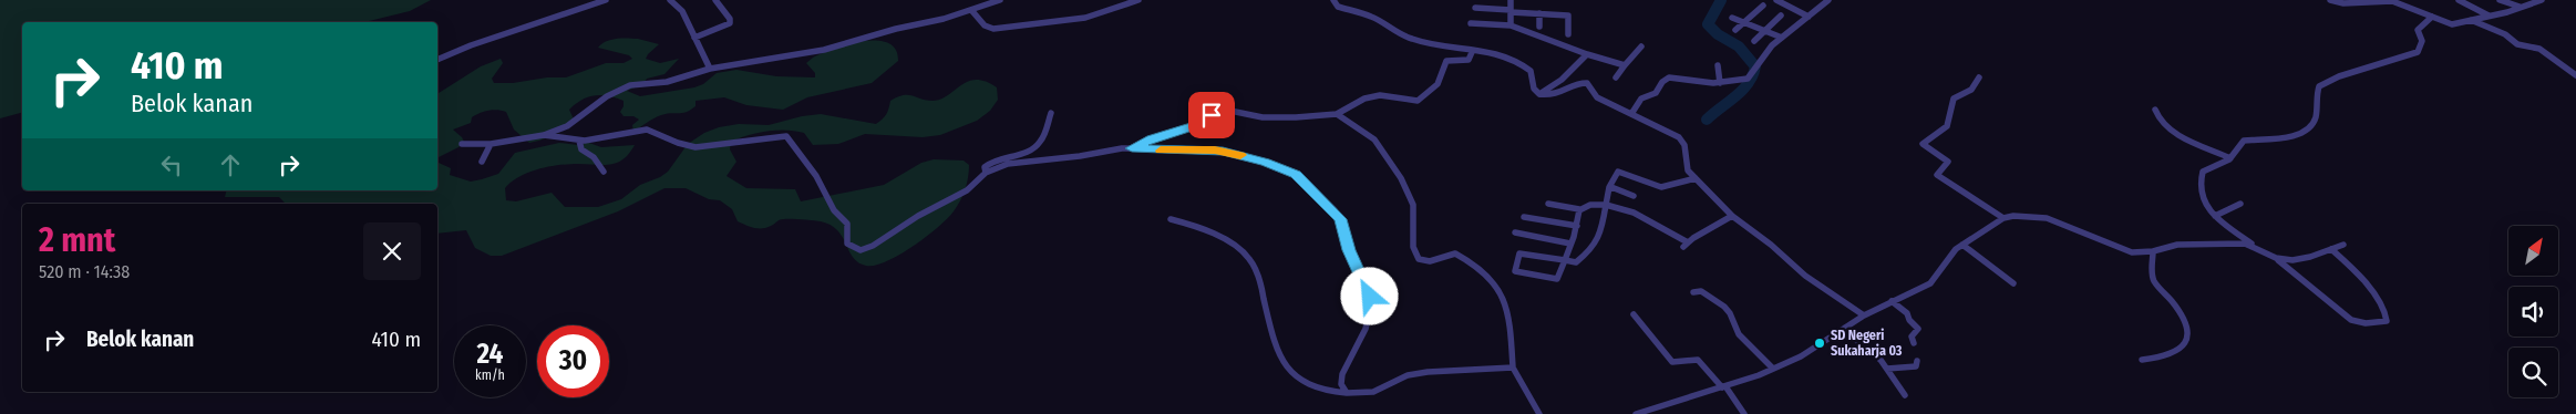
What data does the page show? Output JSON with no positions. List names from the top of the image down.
{
  "places": ["SD Negeri Sukaharja 03"],
  "north": "top right",
  "page": {
    "turn": ["410 m", "Belok kanan"],
    "heading": ["2 mnt", "520 m · 14:38"],
    "list": [
      {
        "name": "Belok kanan",
        "value": "410 m"
      }
    ],
    "speed": "24 km/h",
    "limit": "30"
  }
}
